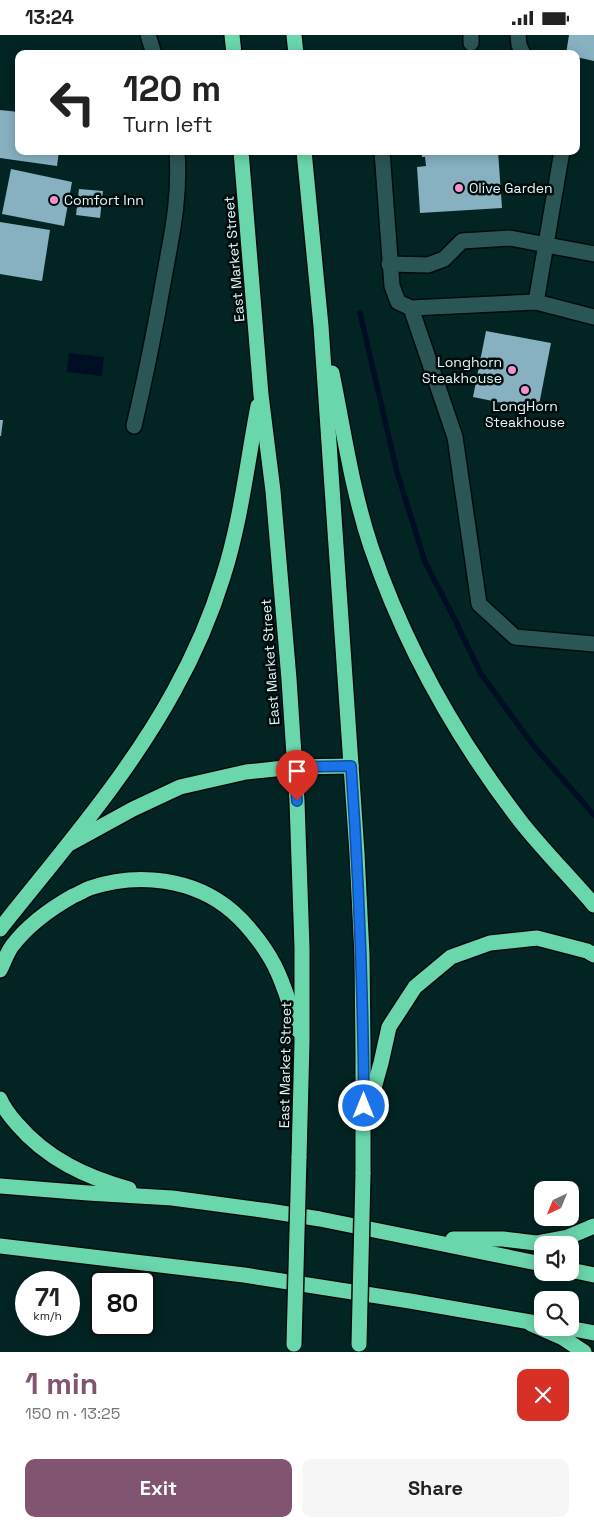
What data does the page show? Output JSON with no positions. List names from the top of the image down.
{
  "streets": {
    "highway": ["East Market Street"]
  },
  "places": [
    "Olive Garden",
    "Comfort Inn",
    "Longhorn Steakhouse",
    "LongHorn Steakhouse"
  ],
  "north": "bottom left",
  "page": {
    "status": "13:24",
    "turn": ["120 m", "Turn left"],
    "speed": "71 km/h",
    "limit": "80",
    "heading": ["1 min", "150 m · 13:25"],
    "buttons": ["Exit", "Share"]
  }
}
